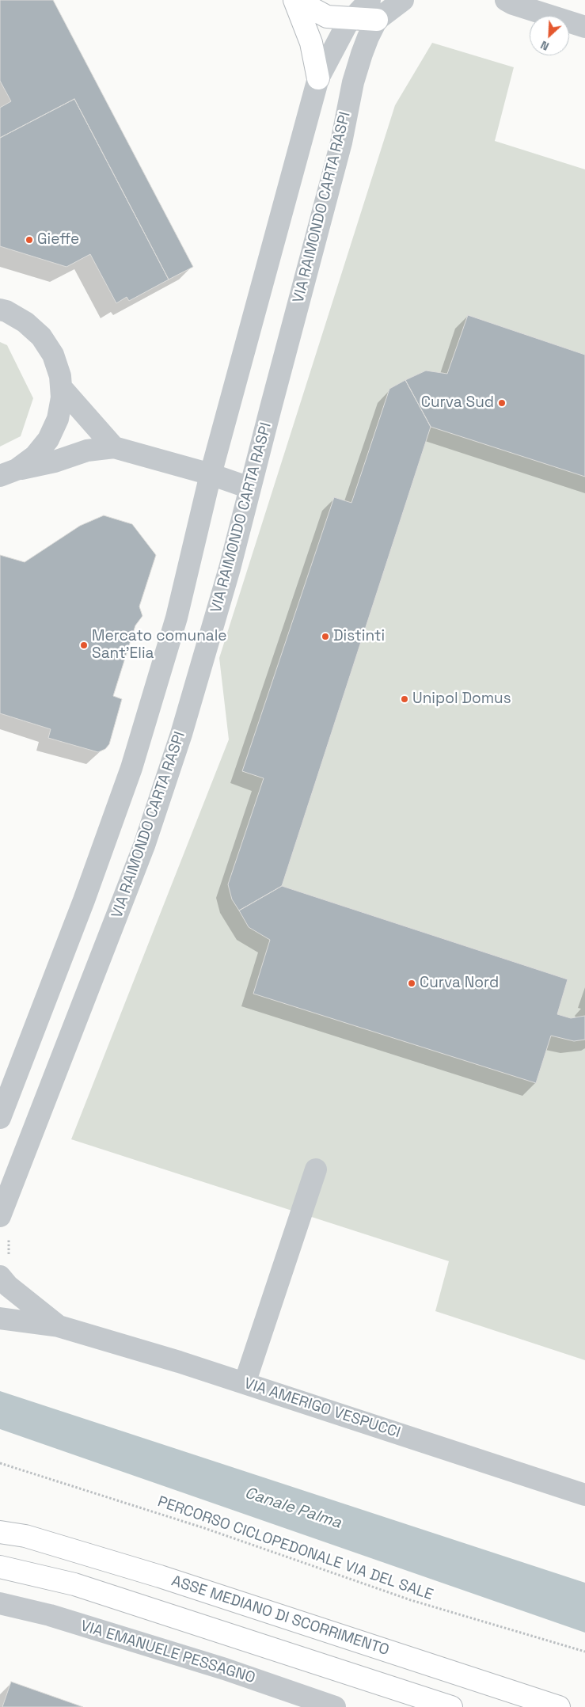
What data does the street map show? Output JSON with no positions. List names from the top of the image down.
{
  "streets": {
    "highway": ["ASSE MEDIANO DI SCORRIMENTO"],
    "street": ["VIA RAIMONDO CARTA RASPI", "VIA AMERIGO VESPUCCI", "VIA EMANUELE PESSAGNO"],
    "path": ["PERCORSO CICLOPEDONALE VIA DEL SALE"]
  },
  "water": ["Canale Palma"],
  "places": [
    "Gieffe",
    "Curva Sud",
    "Distinti",
    "Mercato comunale Sant'Elia",
    "Unipol Domus",
    "Curva Nord"
  ],
  "north": "bottom left"
}
